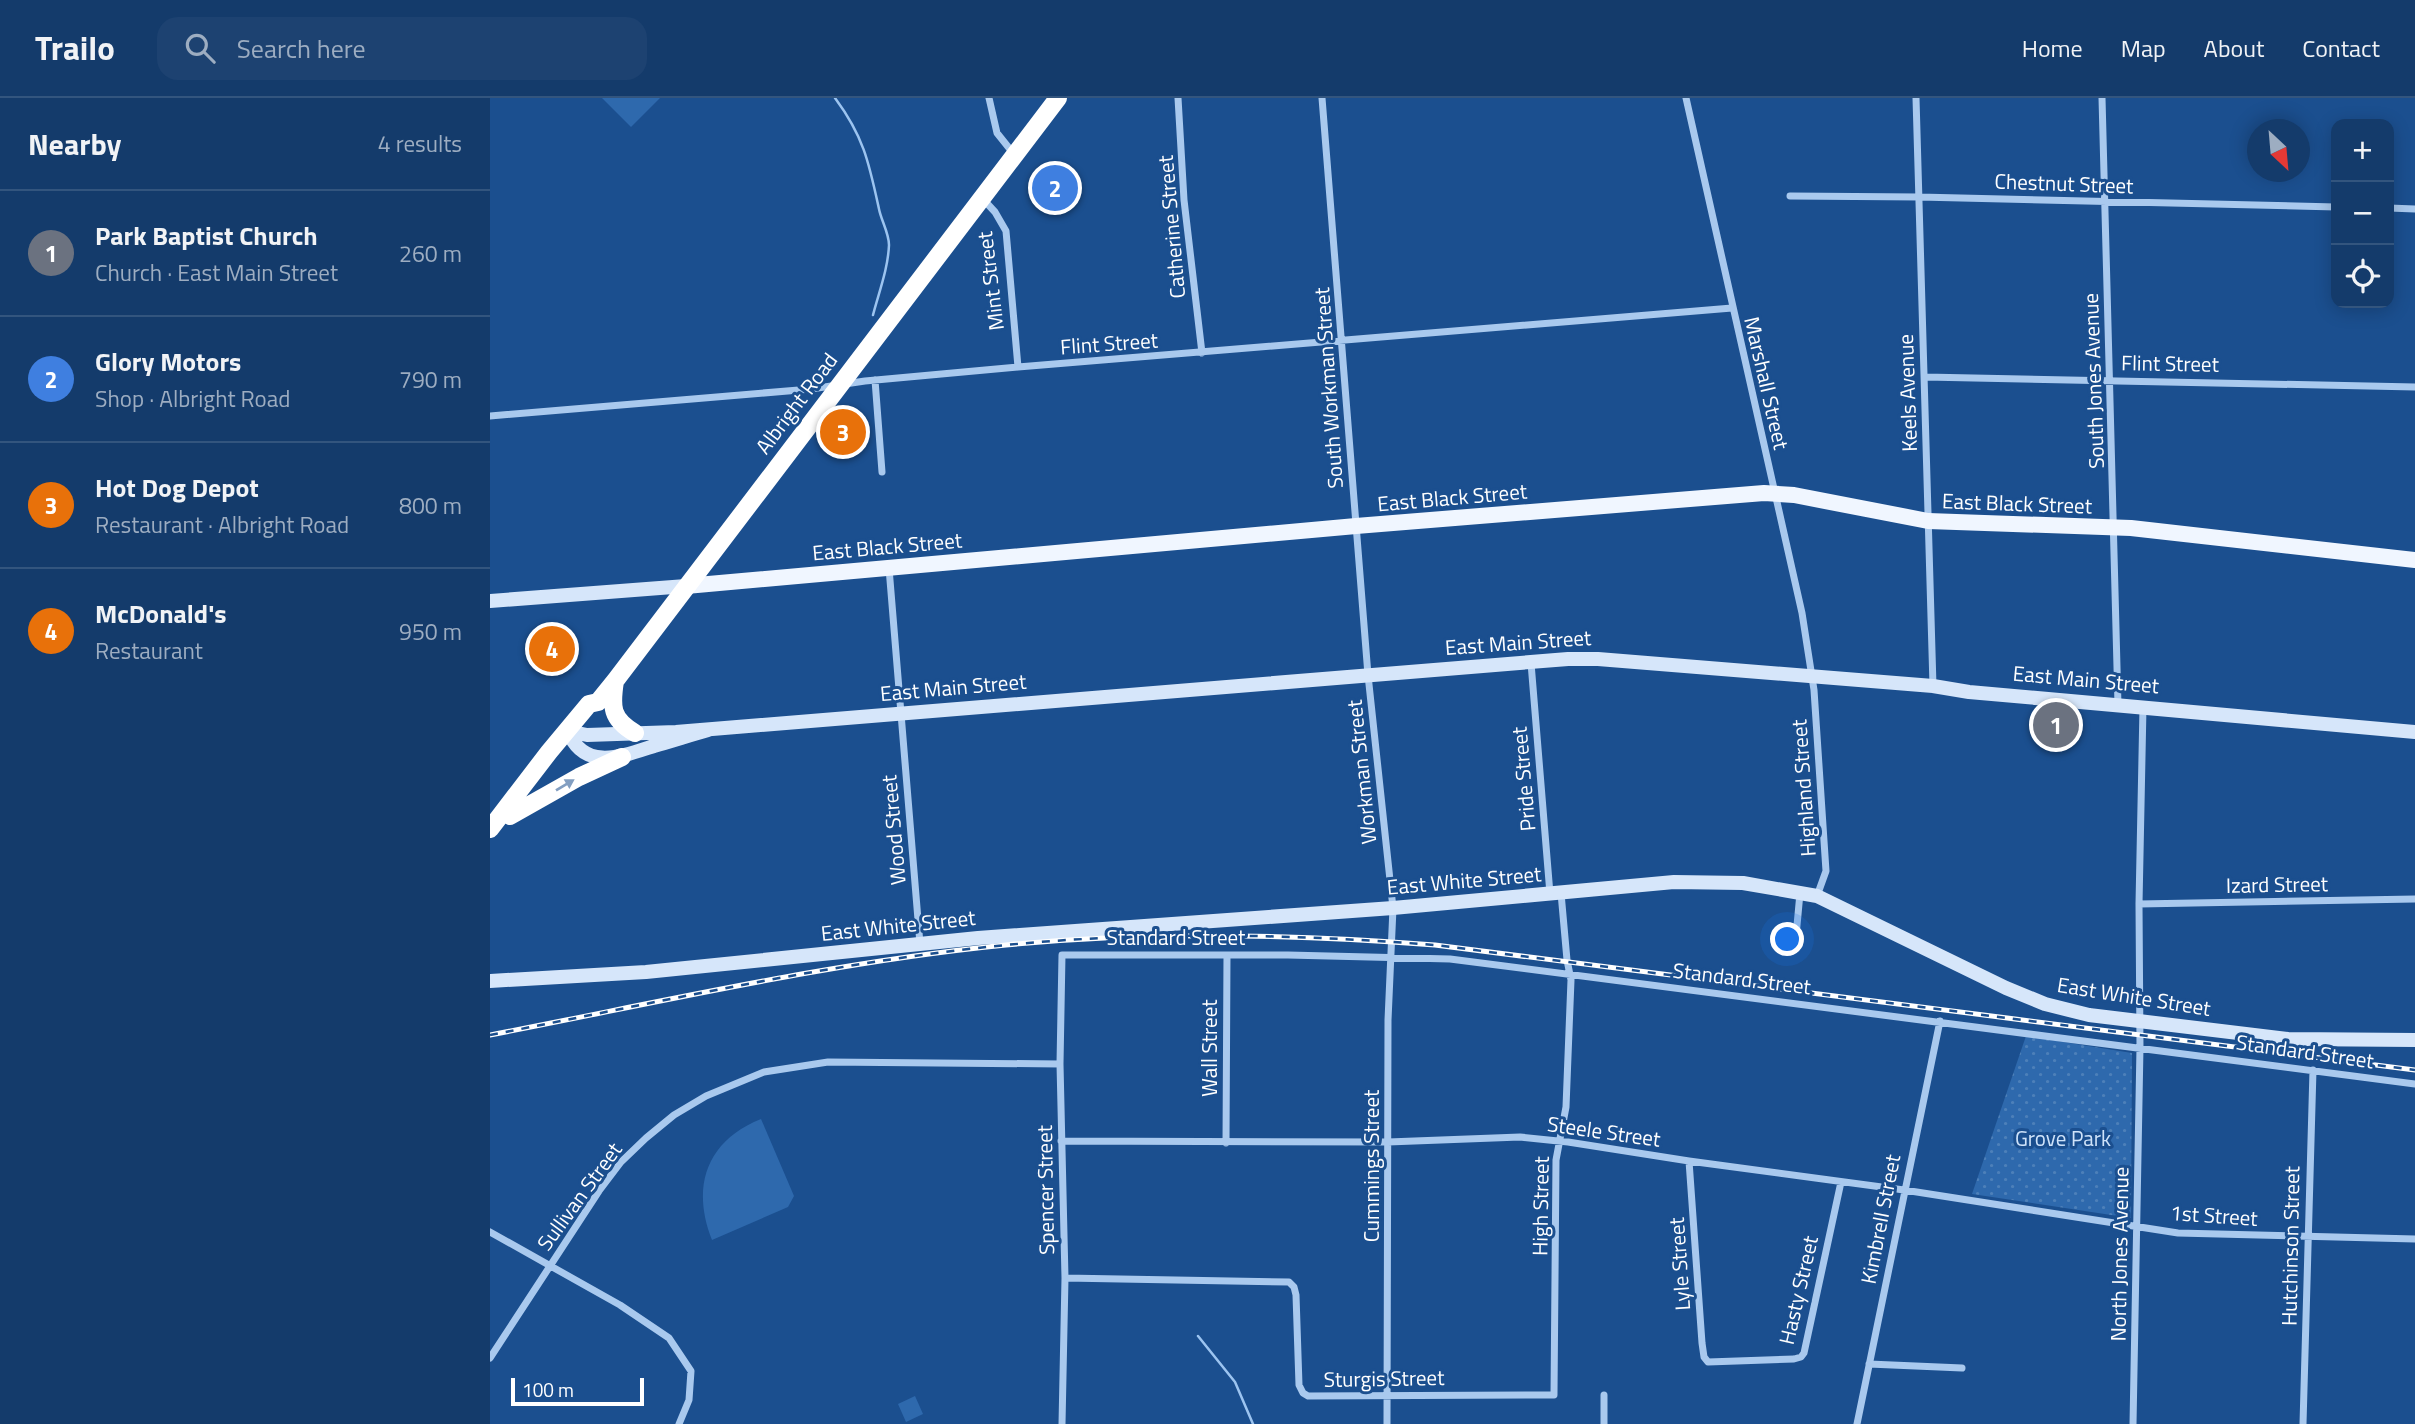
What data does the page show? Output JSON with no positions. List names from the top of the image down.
{
  "streets": {
    "highway": ["Albright Road"],
    "main road": ["East Black Street"],
    "street": [
      "Chestnut Street",
      "Catherine Street",
      "Mint Street",
      "Flint Street",
      "South Jones Avenue",
      "Marshall Street",
      "South Workman Street",
      "Keels Avenue",
      "East Main Street",
      "Workman Street",
      "Pride Street",
      "Highland Street",
      "Wood Street",
      "East White Street",
      "Izard Street",
      "Standard Street",
      "Wall Street",
      "Steele Street",
      "Cummings Street",
      "Spencer Street",
      "Sullivan Street",
      "High Street",
      "1st Street",
      "Kimbrell Street",
      "Hutchinson Street",
      "North Jones Avenue",
      "Lyle Street",
      "Hasty Street",
      "Sturgis Street"
    ]
  },
  "crossings": [
    ["Chestnut Street", "South Jones Avenue"],
    ["Chestnut Street", "Keels Avenue"],
    ["Catherine Street", "Flint Street"],
    ["Mint Street", "Flint Street"],
    ["Mint Street", "Albright Road"],
    ["Flint Street", "South Jones Avenue"],
    ["Flint Street", "Marshall Street"],
    ["Flint Street", "South Workman Street"],
    ["Flint Street", "Keels Avenue"],
    ["Flint Street", "Albright Road"],
    ["South Jones Avenue", "East Black Street"],
    ["South Jones Avenue", "East Main Street"],
    ["Marshall Street", "East Black Street"],
    ["Marshall Street", "East Main Street"],
    ["Marshall Street", "Highland Street"],
    ["South Workman Street", "East Black Street"],
    ["South Workman Street", "East Main Street"],
    ["South Workman Street", "Workman Street"],
    ["Keels Avenue", "East Black Street"],
    ["Keels Avenue", "East Main Street"],
    ["Albright Road", "East Black Street"],
    ["Albright Road", "East Main Street"],
    ["East Black Street", "Wood Street"],
    ["East Main Street", "Workman Street"],
    ["East Main Street", "Pride Street"],
    ["East Main Street", "Highland Street"],
    ["East Main Street", "Wood Street"],
    ["East Main Street", "North Jones Avenue"],
    ["Workman Street", "East White Street"],
    ["Workman Street", "Cummings Street"],
    ["Pride Street", "East White Street"],
    ["Pride Street", "High Street"],
    ["Highland Street", "East White Street"],
    ["Wood Street", "East White Street"],
    ["East White Street", "Cummings Street"],
    ["East White Street", "High Street"],
    ["East White Street", "North Jones Avenue"],
    ["Izard Street", "North Jones Avenue"],
    ["Standard Street", "Wall Street"],
    ["Standard Street", "Cummings Street"],
    ["Standard Street", "Spencer Street"],
    ["Standard Street", "High Street"],
    ["Standard Street", "Kimbrell Street"],
    ["Standard Street", "Hutchinson Street"],
    ["Standard Street", "North Jones Avenue"],
    ["Wall Street", "Steele Street"],
    ["Steele Street", "Cummings Street"],
    ["Steele Street", "Spencer Street"],
    ["Steele Street", "High Street"],
    ["Steele Street", "1st Street"],
    ["Steele Street", "Kimbrell Street"],
    ["Steele Street", "North Jones Avenue"],
    ["Steele Street", "Lyle Street"],
    ["Steele Street", "Hasty Street"],
    ["Cummings Street", "Sturgis Street"],
    ["Spencer Street", "Sullivan Street"],
    ["Spencer Street", "Sturgis Street"],
    ["High Street", "Sturgis Street"],
    ["1st Street", "Hutchinson Street"],
    ["1st Street", "North Jones Avenue"],
    ["Lyle Street", "Hasty Street"]
  ],
  "parks": ["Grove Park"],
  "scale_bar": "100 m",
  "north": "bottom right",
  "page": {
    "header": "Trailo",
    "search": "Search here",
    "nav": [
      "Home",
      "Map",
      "About",
      "Contact"
    ],
    "heading": ["Nearby", "4 results"],
    "map_buttons": ["+", "−"],
    "pins": [
      "2",
      "3",
      "4",
      "1"
    ],
    "list": [
      {
        "mark": "1",
        "name": "Park Baptist Church",
        "note": "Church · East Main Street",
        "value": "260 m"
      },
      {
        "mark": "2",
        "name": "Glory Motors",
        "note": "Shop · Albright Road",
        "value": "790 m"
      },
      {
        "mark": "3",
        "name": "Hot Dog Depot",
        "note": "Restaurant · Albright Road",
        "value": "800 m"
      },
      {
        "mark": "4",
        "name": "McDonald's",
        "note": "Restaurant",
        "value": "950 m"
      }
    ],
    "scale": "100 m"
  }
}
